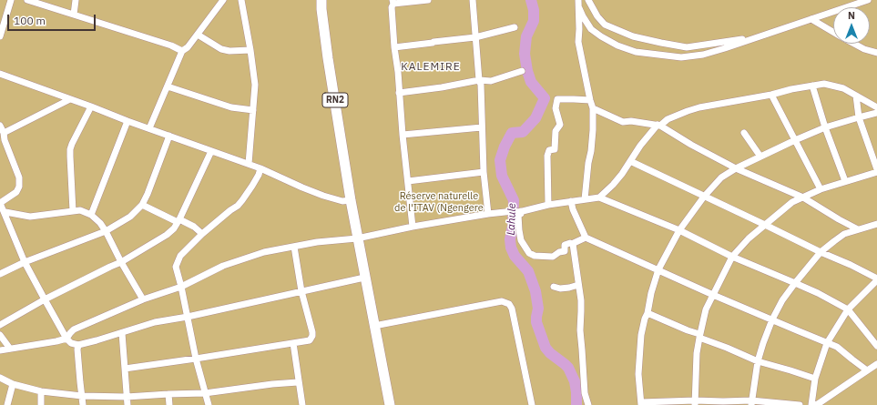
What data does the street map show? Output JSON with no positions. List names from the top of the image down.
{
  "streets": {
    "highway": ["RN2"]
  },
  "districts": ["KALEMIRE"],
  "water": ["Lahule"],
  "parks": ["Réserve naturelle de l'ITAV (Ngengere"],
  "scale_bar": "100 m",
  "north": "top"
}
